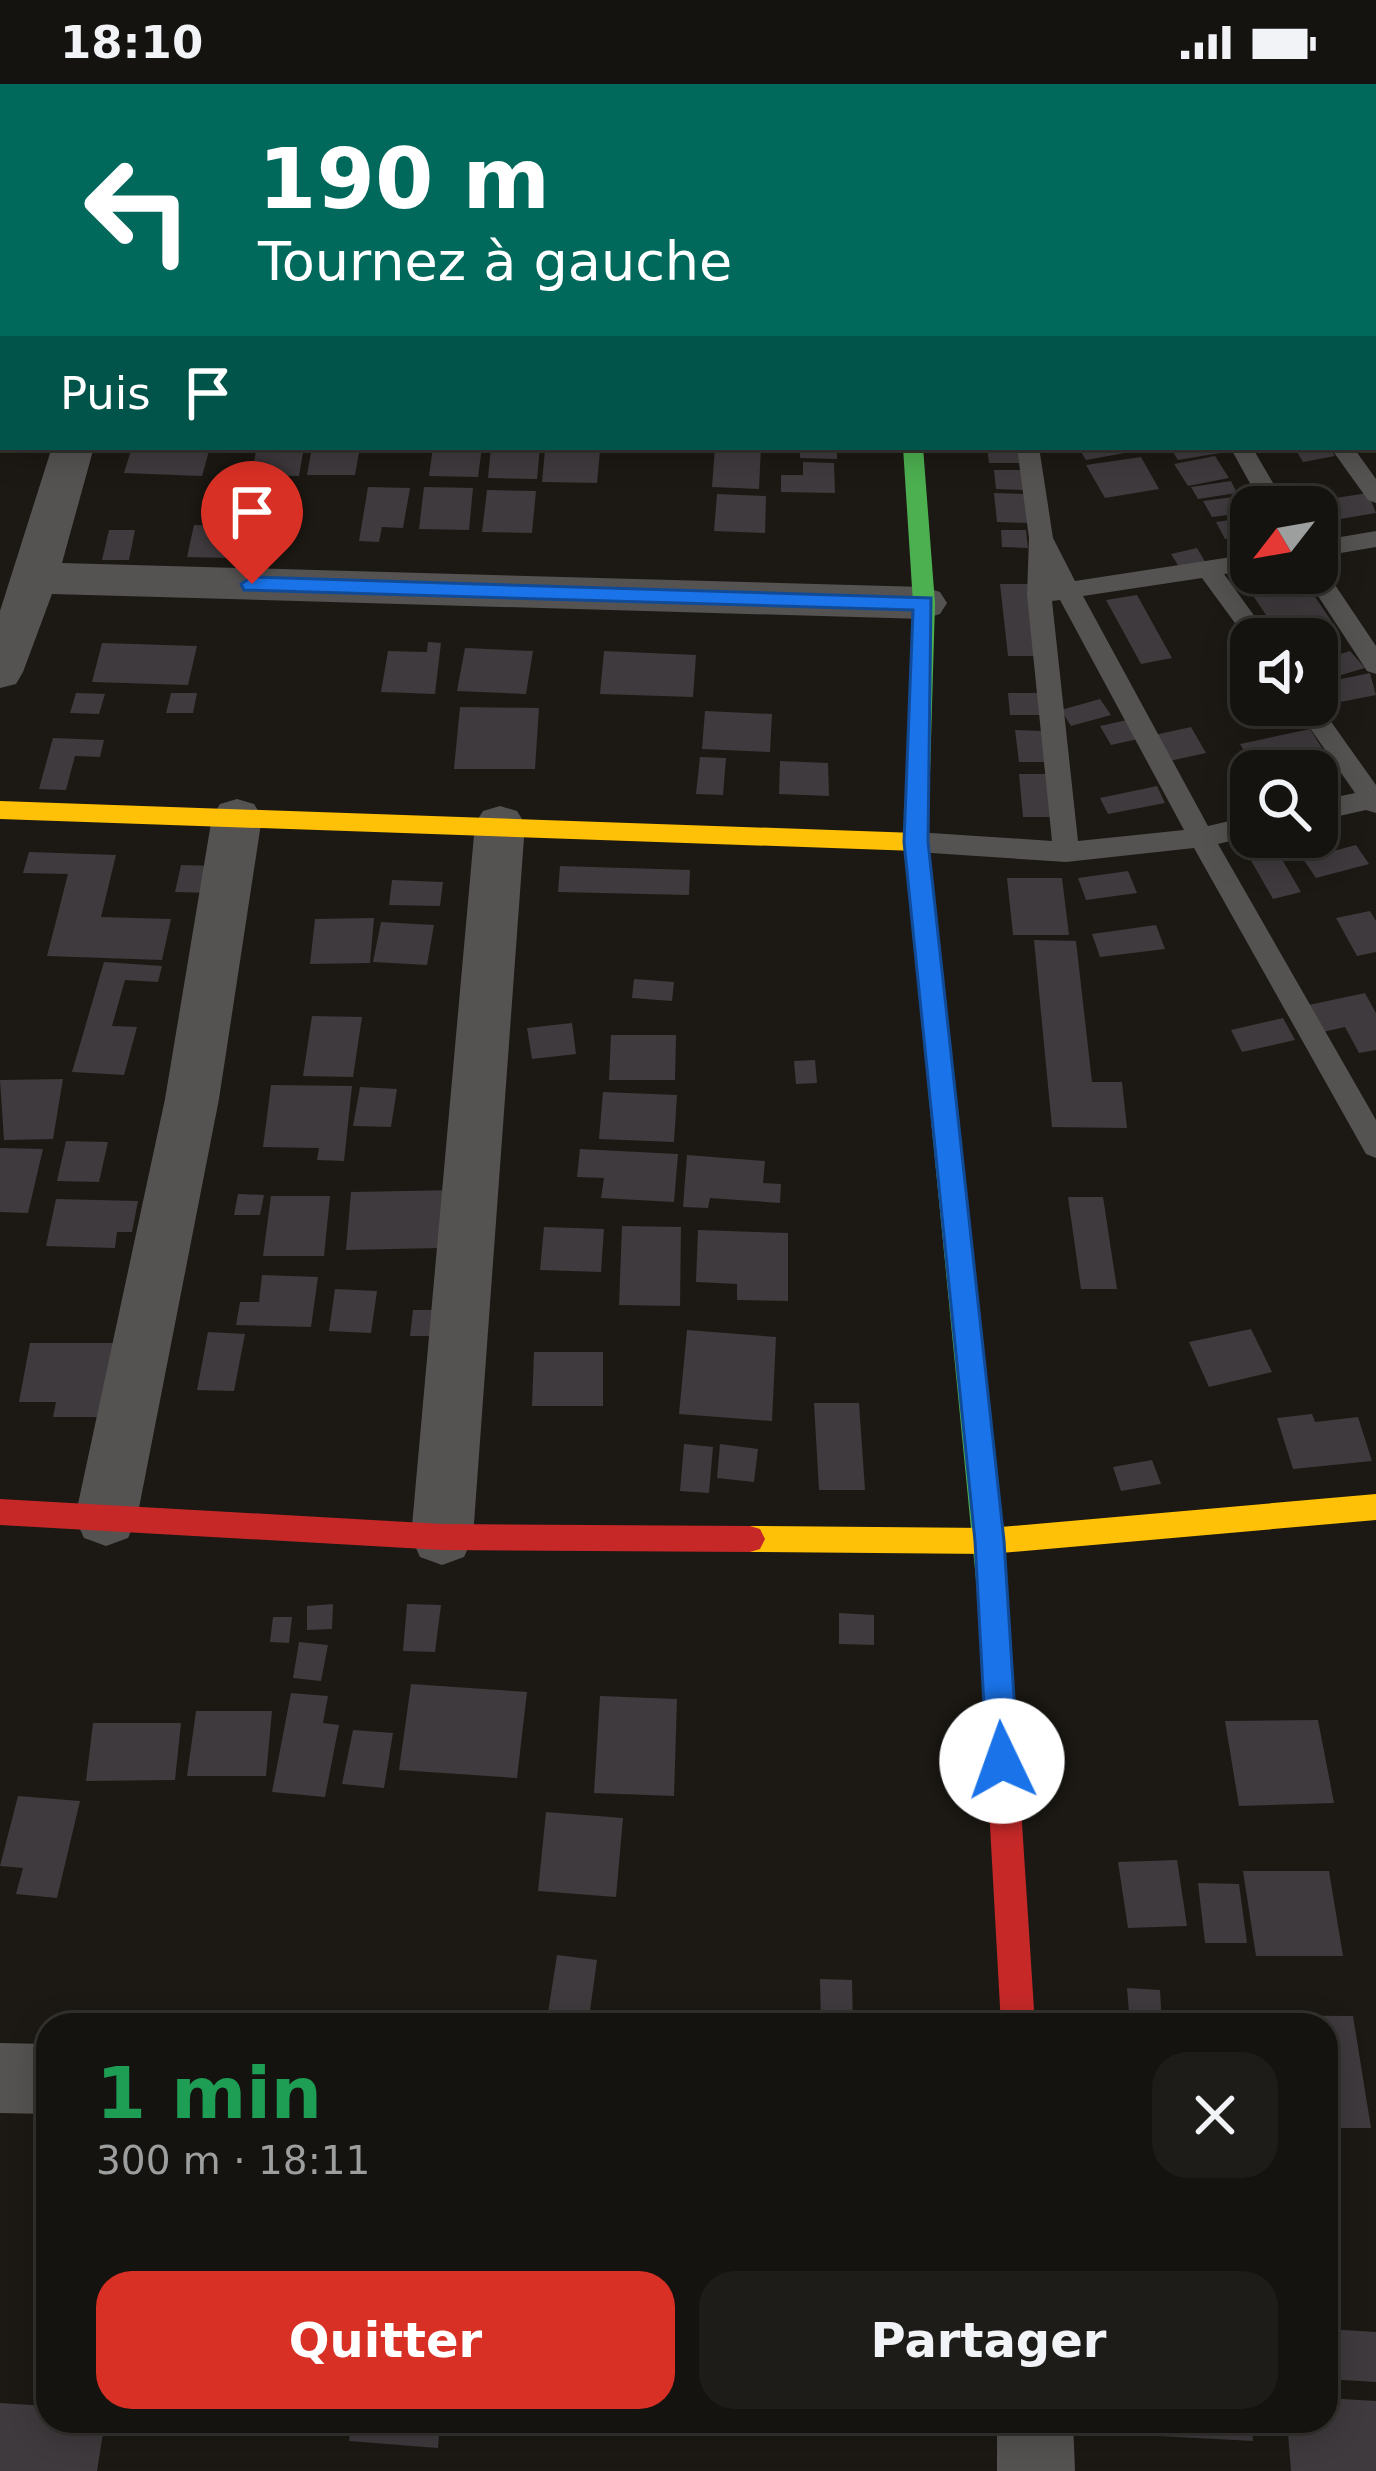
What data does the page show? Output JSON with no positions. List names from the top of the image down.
{
  "north": "bottom left",
  "page": {
    "status": "18:10",
    "turn": ["190 m", "Tournez à gauche"],
    "then": "Puis",
    "heading": ["1 min", "300 m · 18:11"],
    "buttons": ["Quitter", "Partager"]
  }
}
